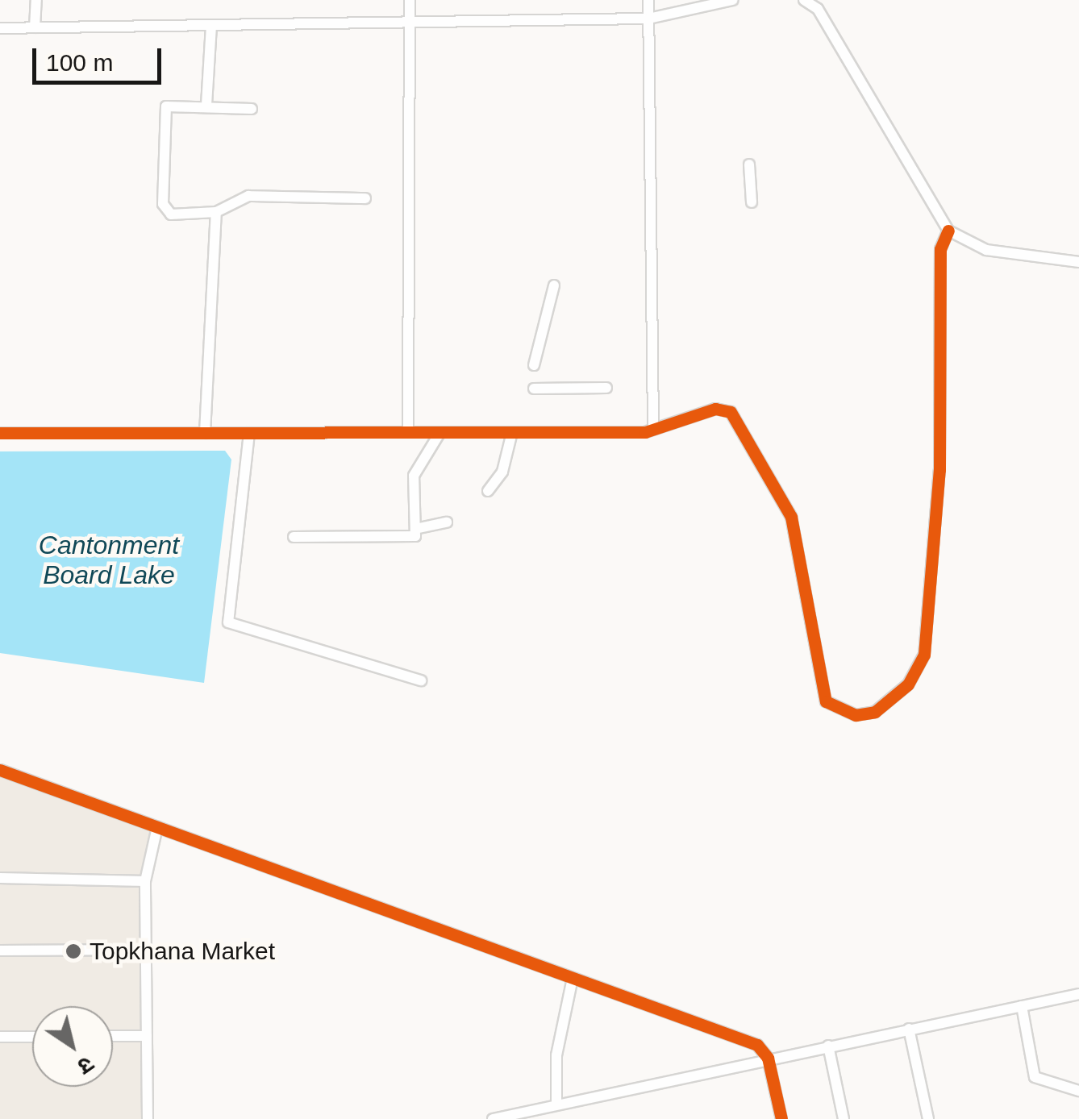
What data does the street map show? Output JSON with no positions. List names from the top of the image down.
{
  "water": ["Cantonment Board Lake"],
  "places": ["Topkhana Market"],
  "scale_bar": "100 m",
  "north": "bottom right"
}
